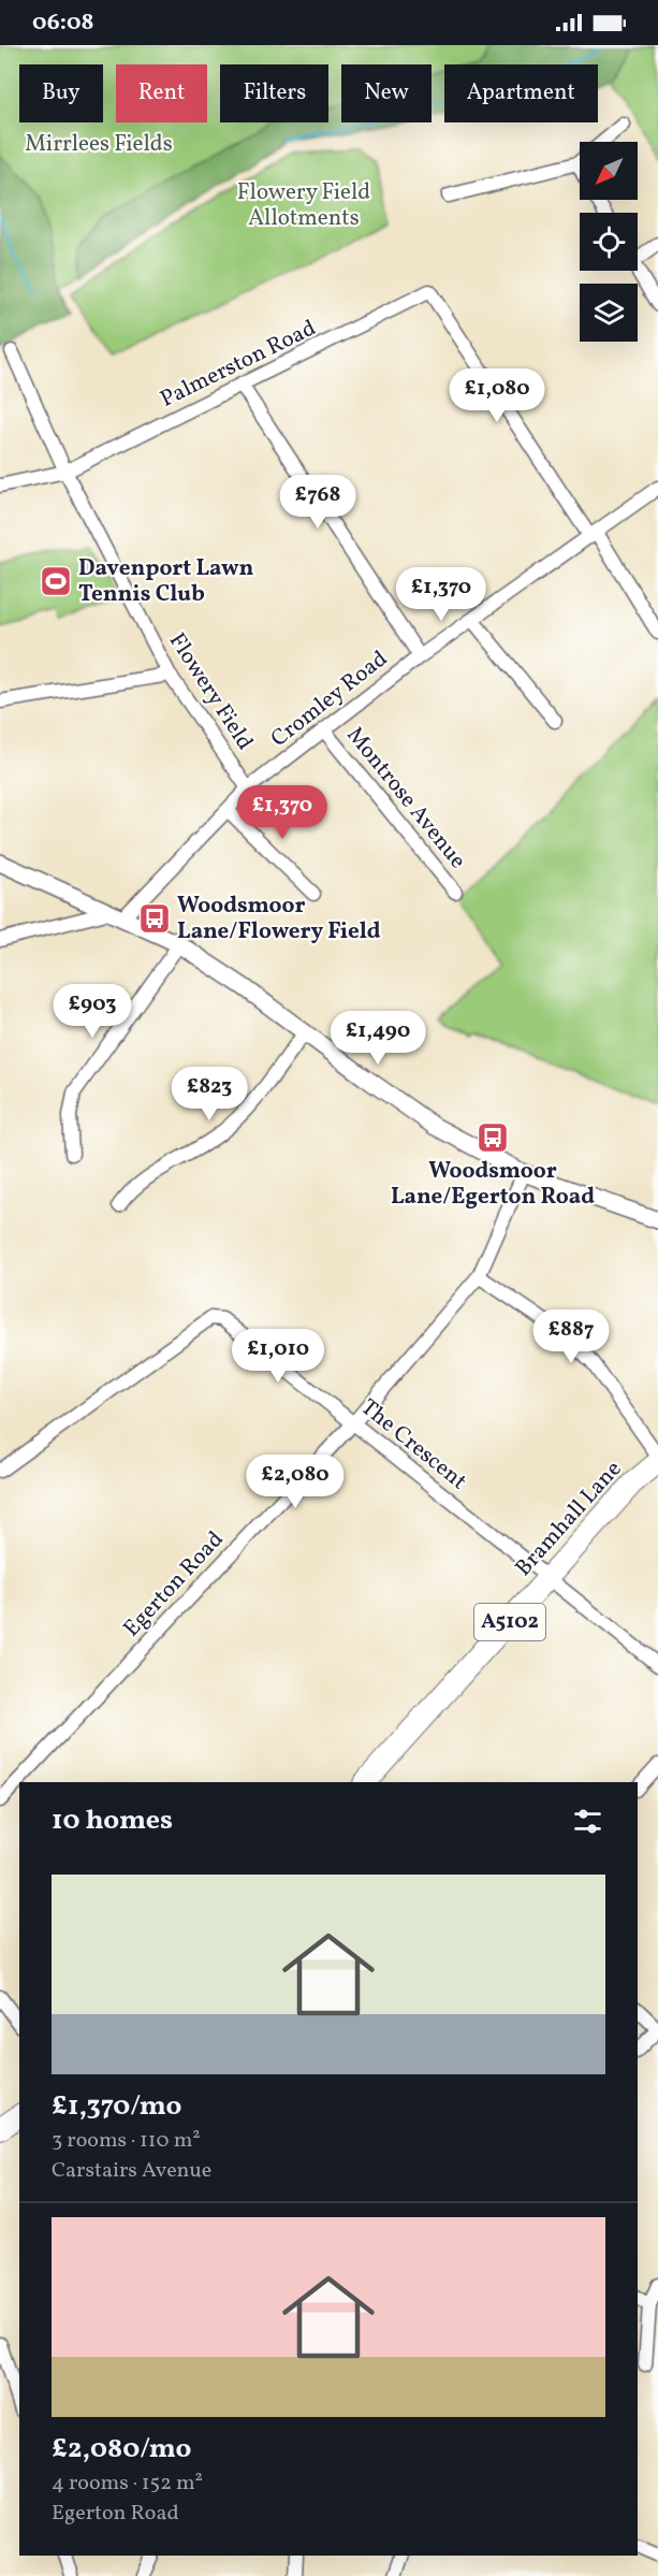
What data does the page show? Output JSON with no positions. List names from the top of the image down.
{
  "streets": {
    "main road": ["Bramhall Lane", "A5102"],
    "street": [
      "Palmerston Road",
      "Flowery Field",
      "Cromley Road",
      "Montrose Avenue",
      "The Crescent",
      "Egerton Road"
    ]
  },
  "crossings": [
    ["Palmerston Road", "Flowery Field"],
    ["Palmerston Road", "Cromley Road"],
    ["Flowery Field", "Cromley Road"],
    ["Cromley Road", "Montrose Avenue"],
    ["The Crescent", "Bramhall Lane"],
    ["The Crescent", "Egerton Road"]
  ],
  "parks": ["Mirrlees Fields", "Flowery Field Allotments"],
  "places": {
    "sports": ["Davenport Lawn Tennis Club"],
    "bus stop": ["Woodsmoor Lane/Flowery Field", "Woodsmoor Lane/Egerton Road"]
  },
  "north": "bottom left",
  "page": {
    "status": "06:08",
    "chip": [
      "Buy",
      "Rent",
      "Filters",
      "New",
      "Apartment"
    ],
    "price": [
      "£1,080",
      "£768",
      "£1,370",
      "£1,370",
      "£903",
      "£1,490",
      "£823",
      "£887",
      "£1,010",
      "£2,080"
    ],
    "heading": "10 homes",
    "list": [
      {
        "name": "£1,370/mo",
        "note": "3 rooms · 110 m² · Carstairs Avenue"
      },
      {
        "name": "£2,080/mo",
        "note": "4 rooms · 152 m² · Egerton Road"
      }
    ]
  }
}
